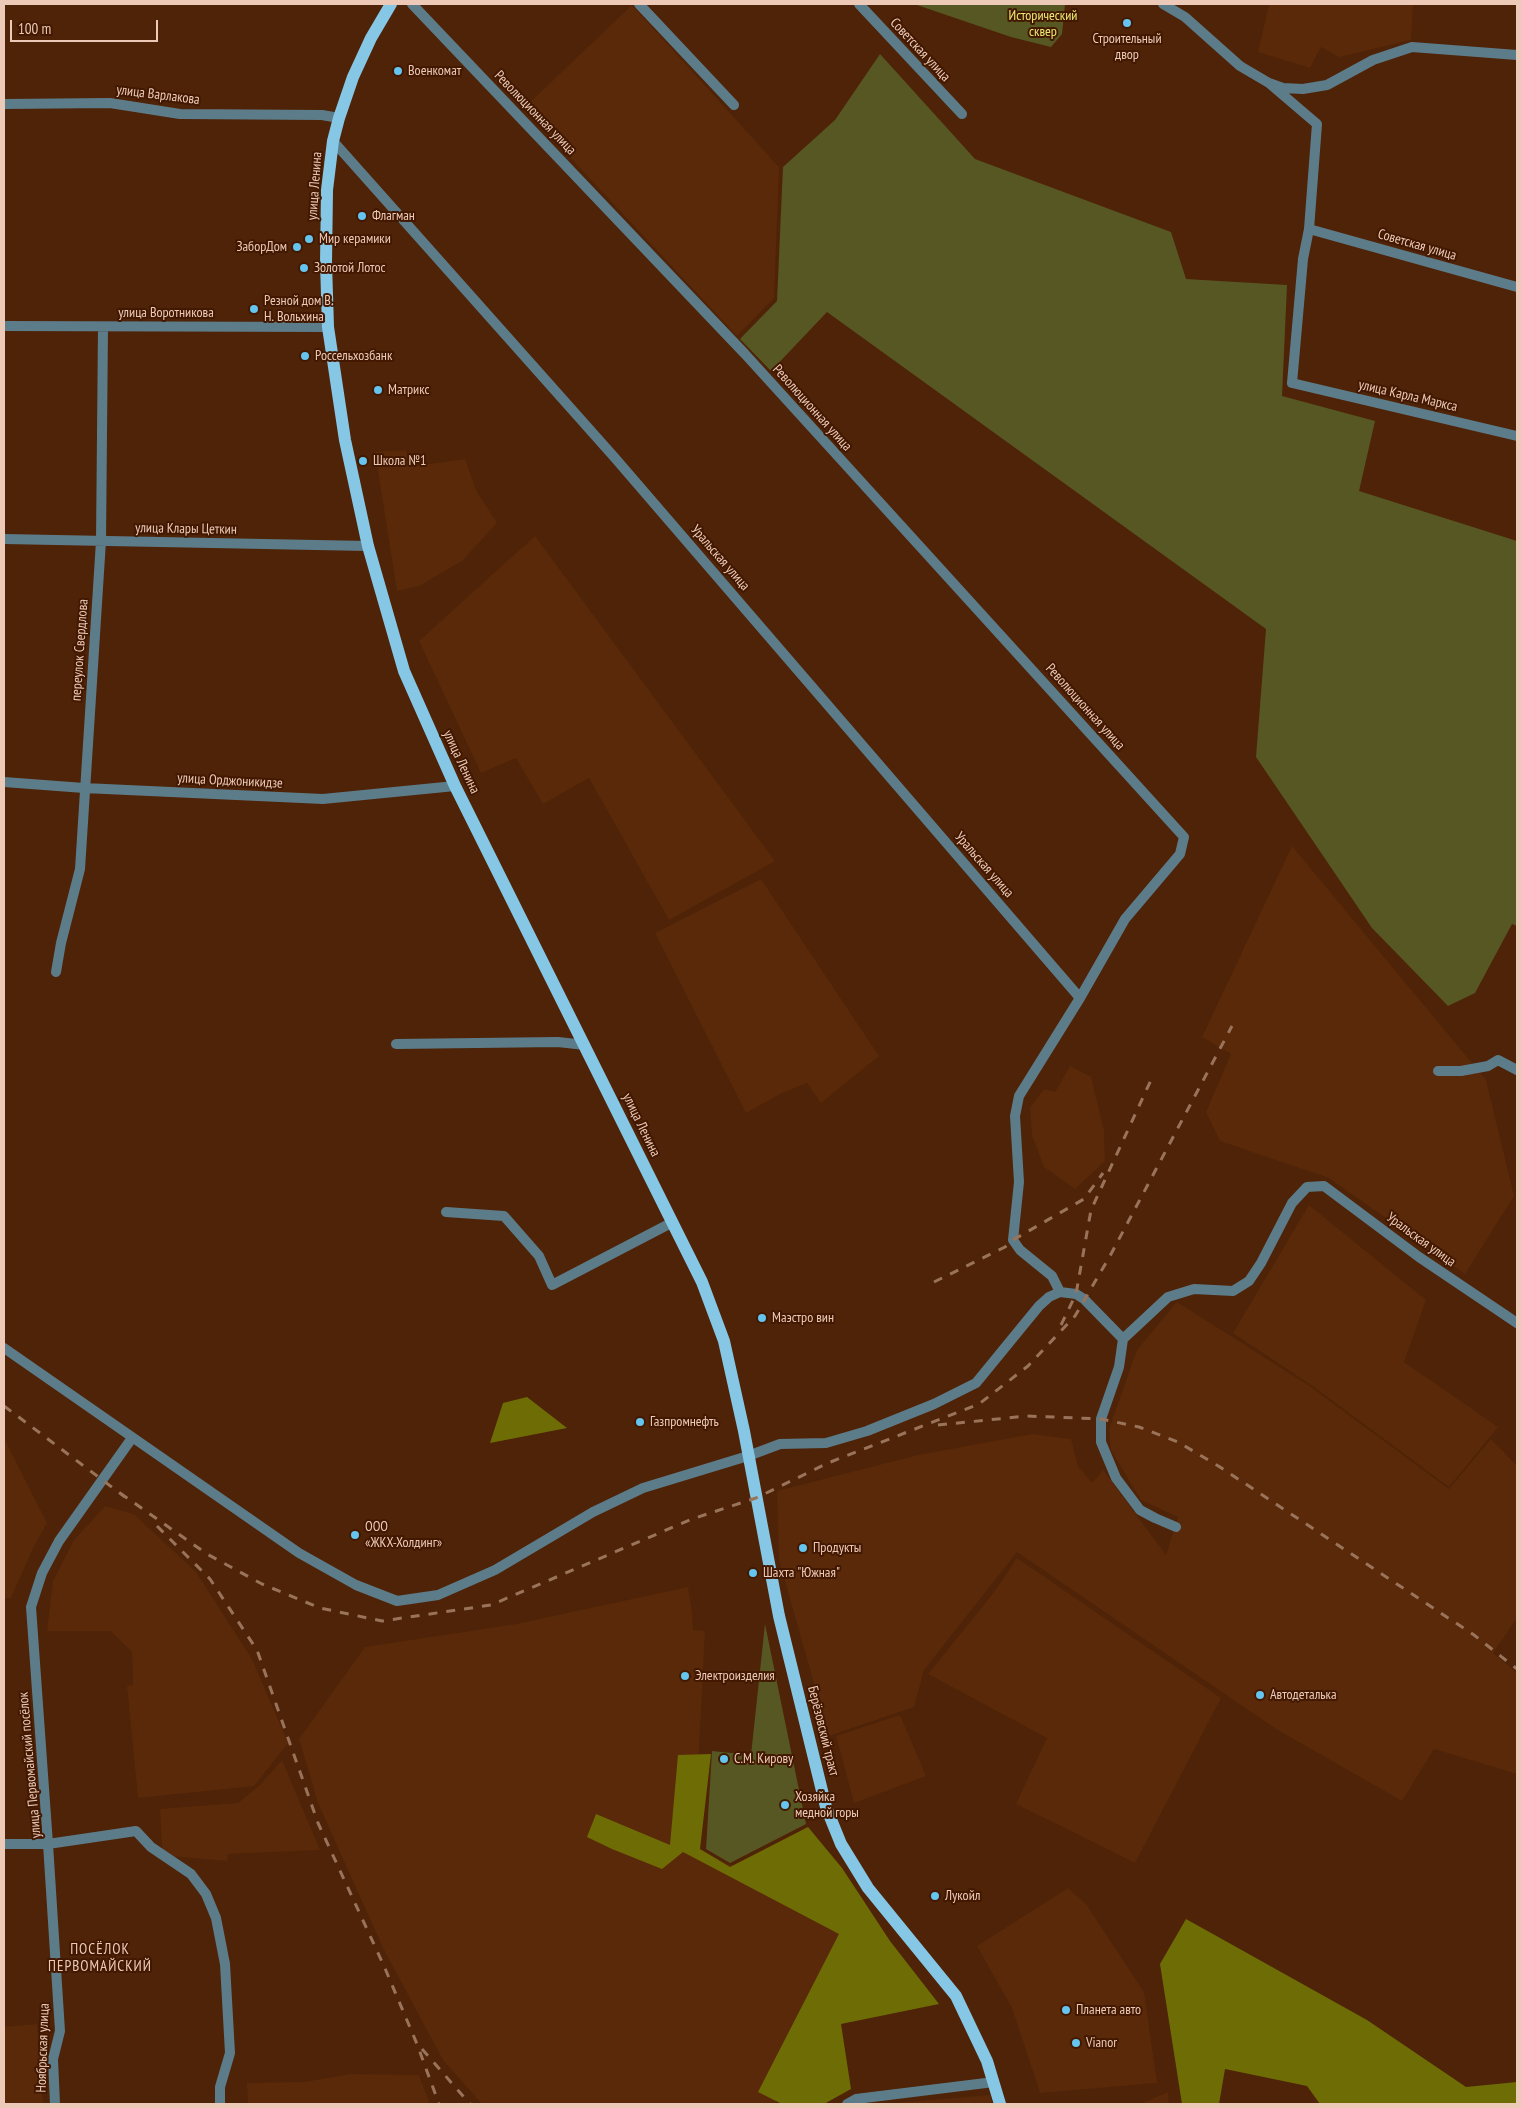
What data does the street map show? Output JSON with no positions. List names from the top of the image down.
{
  "streets": {
    "main road": ["улица Ленина", "Берёзовский тракт"],
    "street": [
      "Советская улица",
      "улица Варлакова",
      "Революционная улица",
      "улица Воротникова",
      "улица Карла Маркса",
      "улица Клары Цеткин",
      "Уральская улица",
      "переулок Свердлова",
      "улица Орджоникидзе",
      "улица Первомайский посёлок",
      "Ноябрьская улица"
    ]
  },
  "crossings": [
    ["Советская улица", "улица Карла Маркса"],
    ["улица Варлакова", "улица Ленина"],
    ["Революционная улица", "Уральская улица"],
    ["улица Ленина", "улица Воротникова"],
    ["улица Ленина", "улица Клары Цеткин"],
    ["улица Ленина", "Уральская улица"],
    ["улица Ленина", "улица Орджоникидзе"],
    ["улица Ленина", "Берёзовский тракт"],
    ["улица Воротникова", "переулок Свердлова"],
    ["улица Клары Цеткин", "переулок Свердлова"],
    ["переулок Свердлова", "улица Орджоникидзе"],
    ["улица Первомайский посёлок", "Ноябрьская улица"]
  ],
  "districts": ["ПОСЁЛОК ПЕРВОМАЙСКИЙ"],
  "parks": ["Исторический сквер"],
  "places": [
    "Строительный двор",
    "Военкомат",
    "Флагман",
    "Мир керамики",
    "ЗаборДом",
    "Золотой Лотос",
    "Резной дом В. Н. Вольхина",
    "Россельхозбанк",
    "Матрикс",
    "Школа №1",
    "Маэстро вин",
    "Газпромнефть",
    "ООО «ЖКХ-Холдинг»",
    "Продукты",
    "Шахта \"Южная\"",
    "Электроизделия",
    "Автодеталька",
    "С.М. Кирову",
    "Хозяйка медной горы",
    "Лукойл",
    "Планета авто",
    "Vianor"
  ],
  "scale_bar": "100 m"
}
